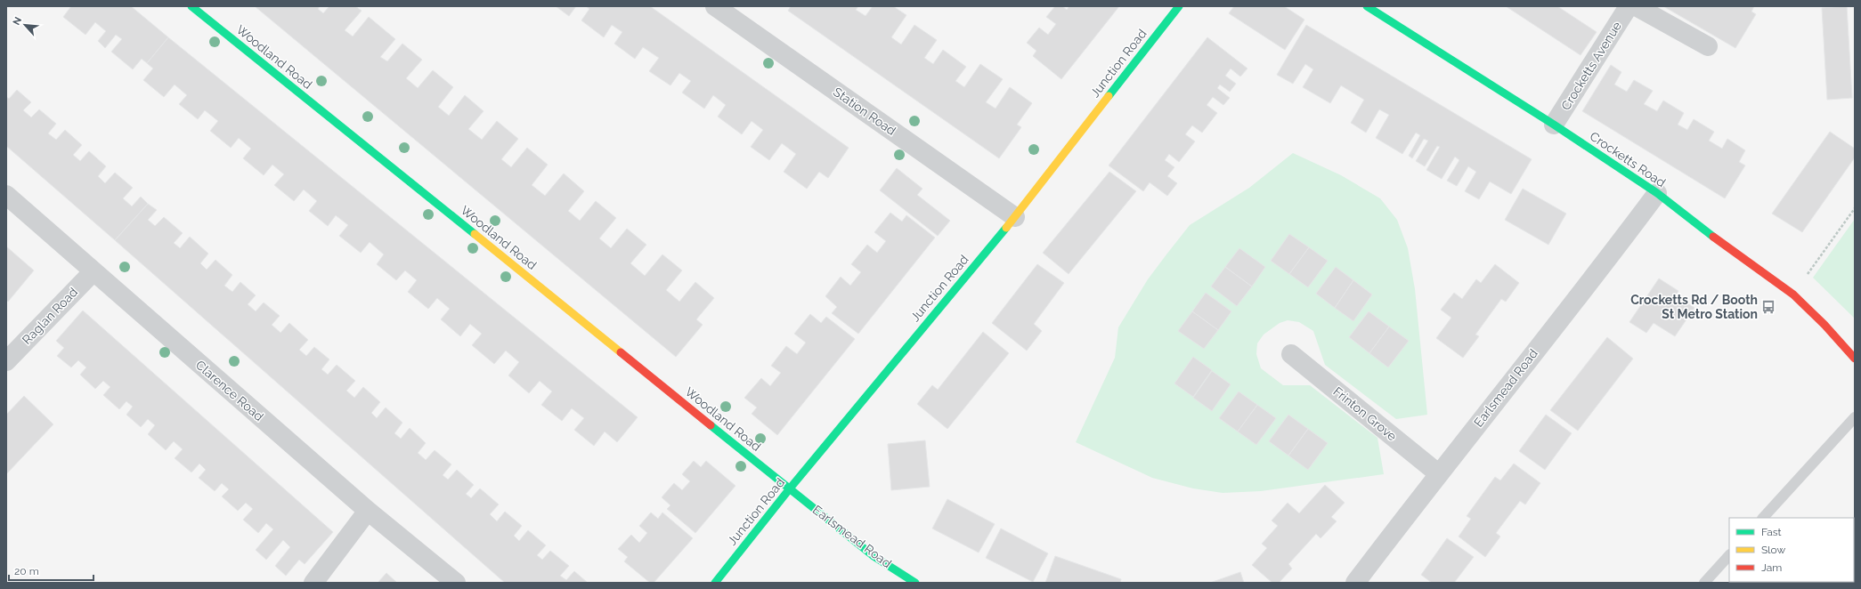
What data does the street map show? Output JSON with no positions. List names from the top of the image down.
{
  "streets": {
    "street": [
      "Woodland Road",
      "Junction Road",
      "Crocketts Avenue",
      "Station Road",
      "Crocketts Road",
      "Raglan Road",
      "Earlsmead Road",
      "Clarence Road",
      "Frinton Grove"
    ]
  },
  "crossings": [
    ["Woodland Road", "Junction Road"],
    ["Woodland Road", "Earlsmead Road"],
    ["Junction Road", "Station Road"],
    ["Junction Road", "Earlsmead Road"],
    ["Crocketts Avenue", "Crocketts Road"],
    ["Crocketts Road", "Earlsmead Road"],
    ["Raglan Road", "Clarence Road"],
    ["Earlsmead Road", "Frinton Grove"]
  ],
  "places": {
    "bus stop": ["Crocketts Rd / Booth St Metro Station"]
  },
  "legend": ["Fast", "Slow", "Jam"],
  "scale_bar": "20 m",
  "north": "top left"
}
